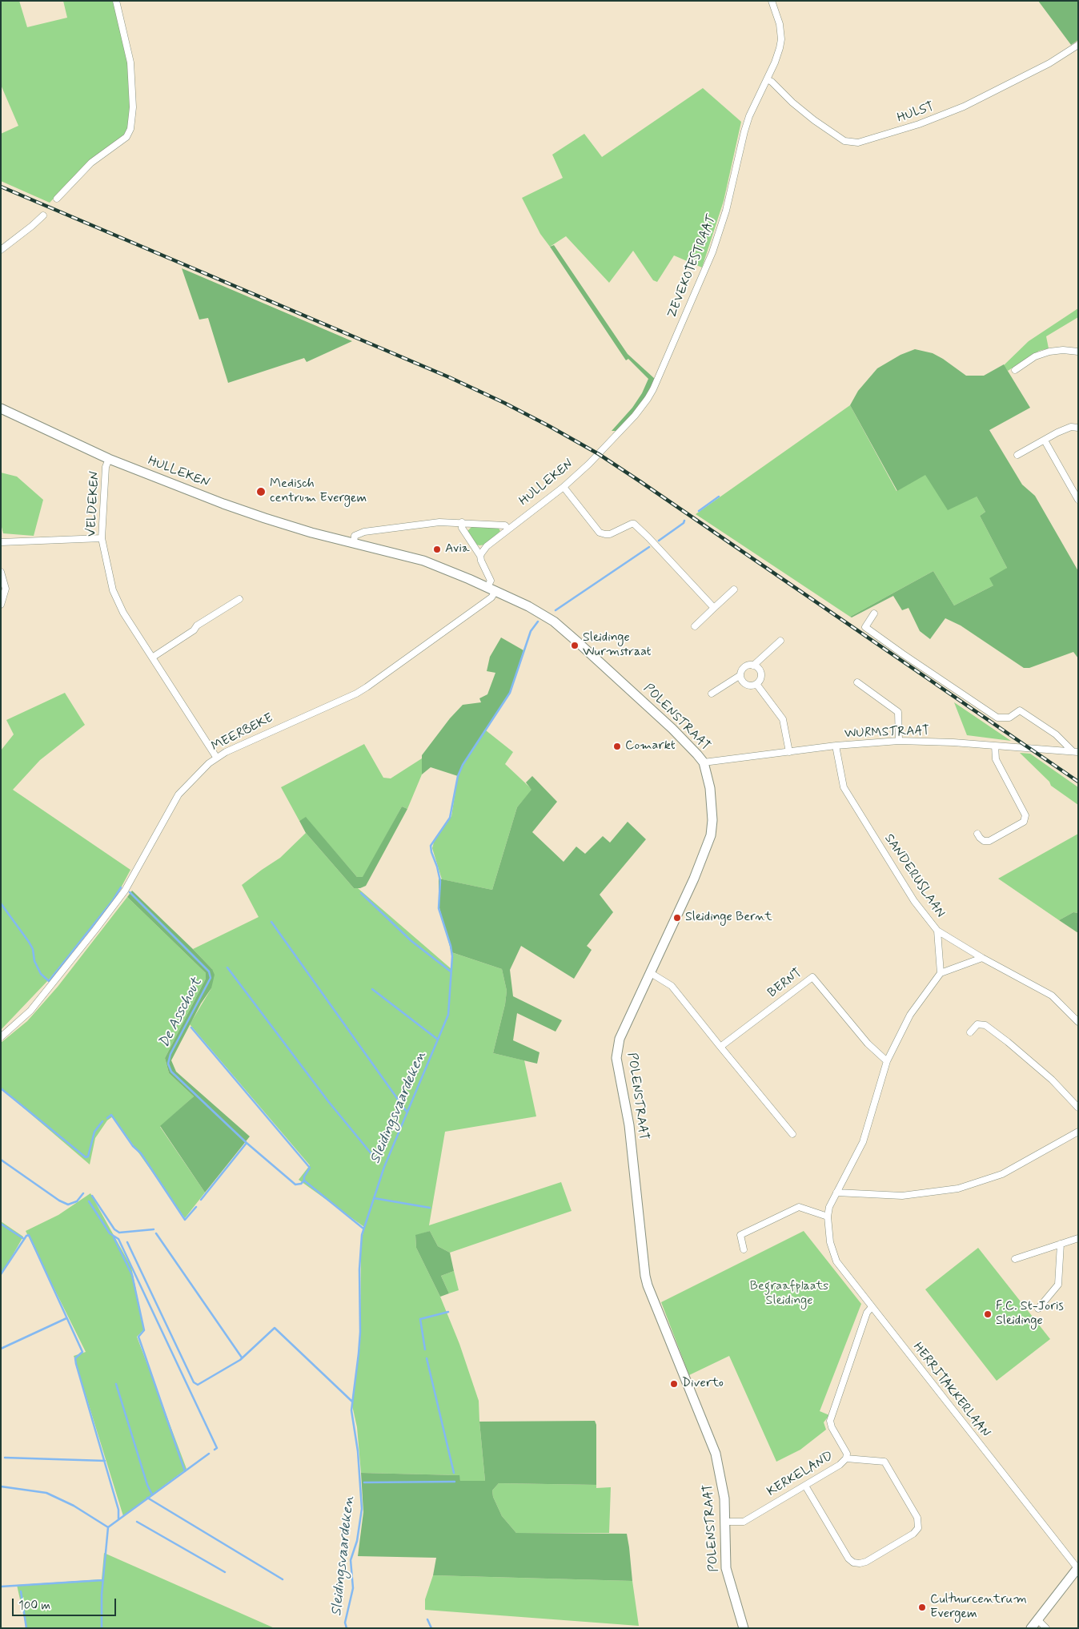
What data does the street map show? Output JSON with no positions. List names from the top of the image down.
{
  "streets": {
    "main road": ["HULLEKEN", "POLENSTRAAT"],
    "street": [
      "HULST",
      "ZEVEKOTESTRAAT",
      "VELDEKEN",
      "MEERBEKE",
      "WURMSTRAAT",
      "SANDERUSLAAN",
      "BERNT",
      "HERRITAKKERLAAN",
      "KERKELAND"
    ]
  },
  "crossings": [
    ["HULST", "ZEVEKOTESTRAAT"],
    ["ZEVEKOTESTRAAT", "HULLEKEN"],
    ["HULLEKEN", "VELDEKEN"],
    ["HULLEKEN", "POLENSTRAAT"],
    ["HULLEKEN", "MEERBEKE"],
    ["VELDEKEN", "MEERBEKE"],
    ["POLENSTRAAT", "WURMSTRAAT"],
    ["POLENSTRAAT", "KERKELAND"],
    ["WURMSTRAAT", "SANDERUSLAAN"],
    ["BERNT", "HERRITAKKERLAAN"],
    ["HERRITAKKERLAAN", "KERKELAND"]
  ],
  "water": ["De Asschout", "Sleidingsvaardeken"],
  "parks": ["Begraafplaats Sleidinge"],
  "places": [
    "Medisch centrum Evergem",
    "Avia",
    "Sleidinge Wurmstraat",
    "Comarkt",
    "Sleidinge Bernt",
    "F.C. St-Joris Sleidinge",
    "Diverto",
    "Cultuurcentrum Evergem"
  ],
  "scale_bar": "100 m"
}
